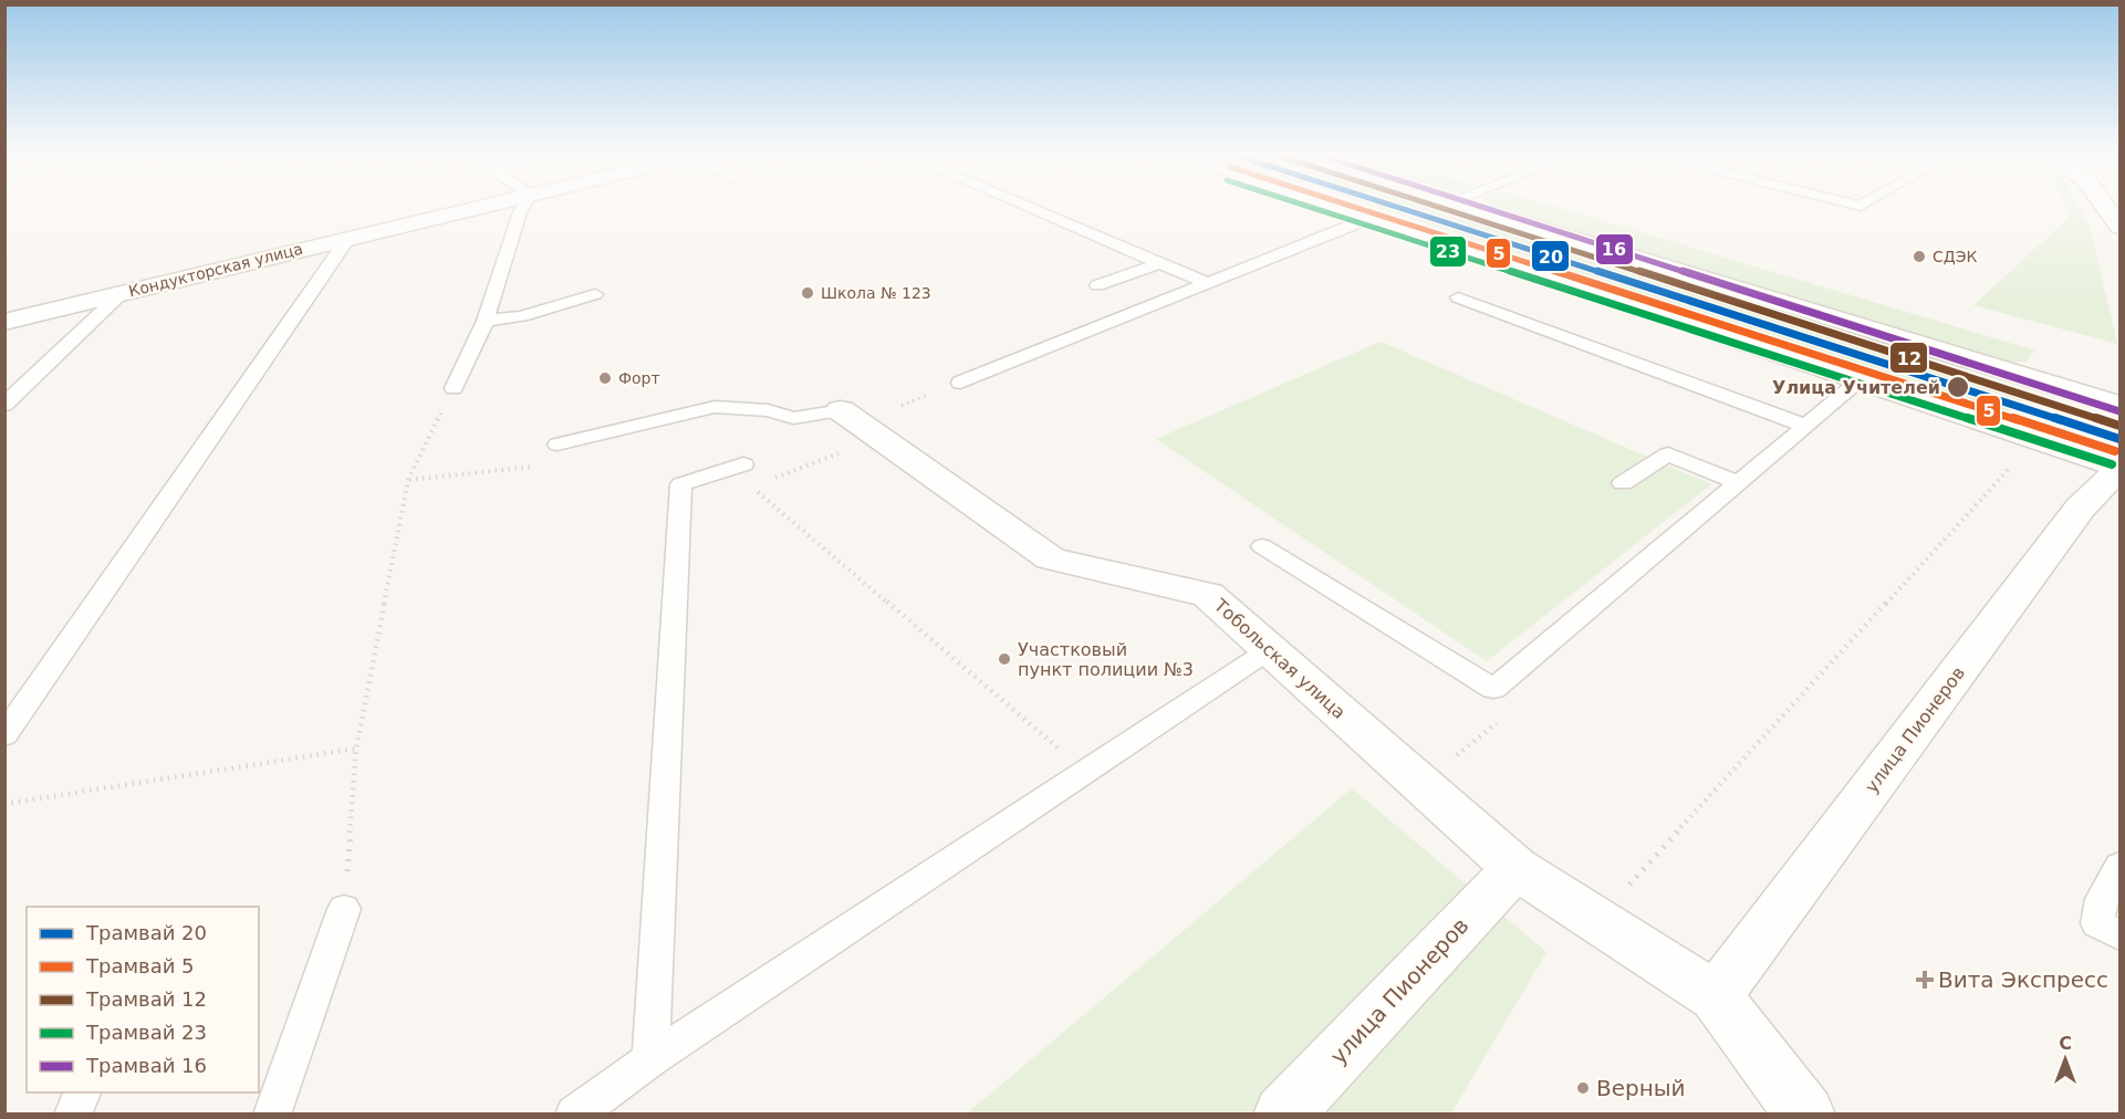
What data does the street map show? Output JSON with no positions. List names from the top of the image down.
{
  "streets": {
    "street": ["Кондукторская улица", "Тобольская улица", "улица Пионеров"]
  },
  "crossings": [
    ["Тобольская улица", "улица Пионеров"]
  ],
  "places": {
    "other": [
      "СДЭК",
      "Школа № 123",
      "Форт",
      "Улица Учителей",
      "Участковый пункт полиции №3",
      "Верный"
    ],
    "health": ["Вита Экспресс"]
  },
  "lines": [
    "tram line 20",
    "tram line 5",
    "tram line 12",
    "tram line 23",
    "tram line 16"
  ],
  "legend": [
    "Трамвай 20",
    "Трамвай 5",
    "Трамвай 12",
    "Трамвай 23",
    "Трамвай 16"
  ],
  "north": "top"
}
